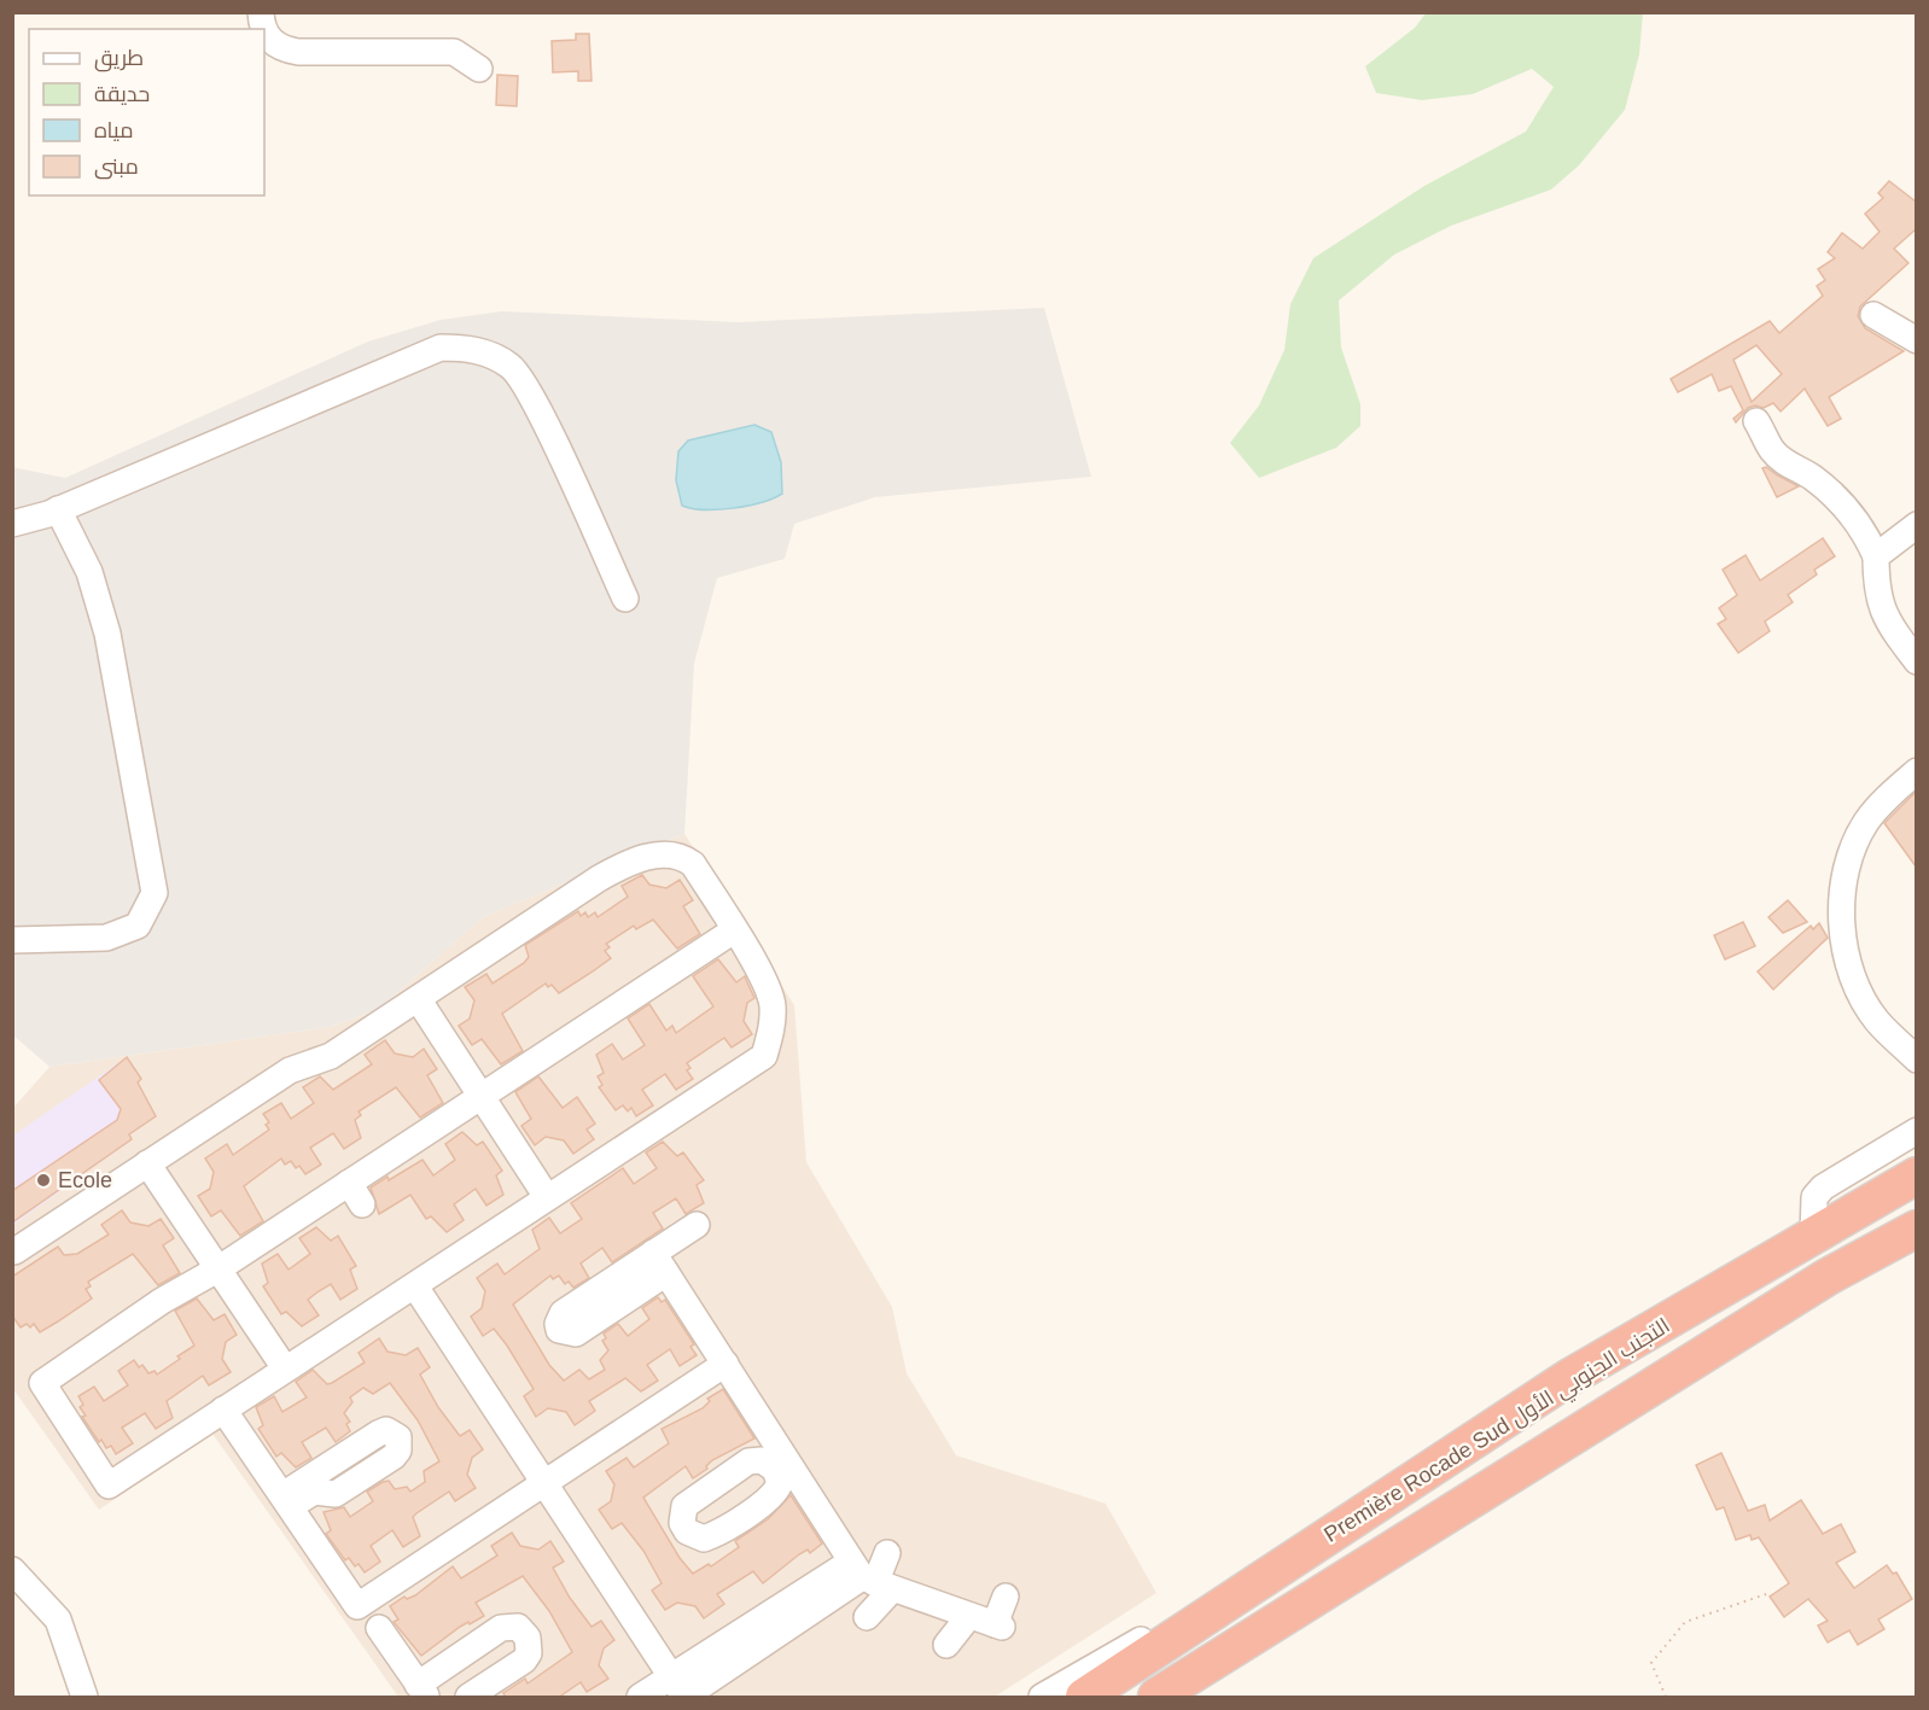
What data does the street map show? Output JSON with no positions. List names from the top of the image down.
{
  "streets": {
    "highway": ["Première Rocade Sud التجنب الجنوبي الأول"]
  },
  "places": ["Ecole"],
  "legend": [
    "طريق",
    "حديقة",
    "مياه",
    "مبنى"
  ]
}
